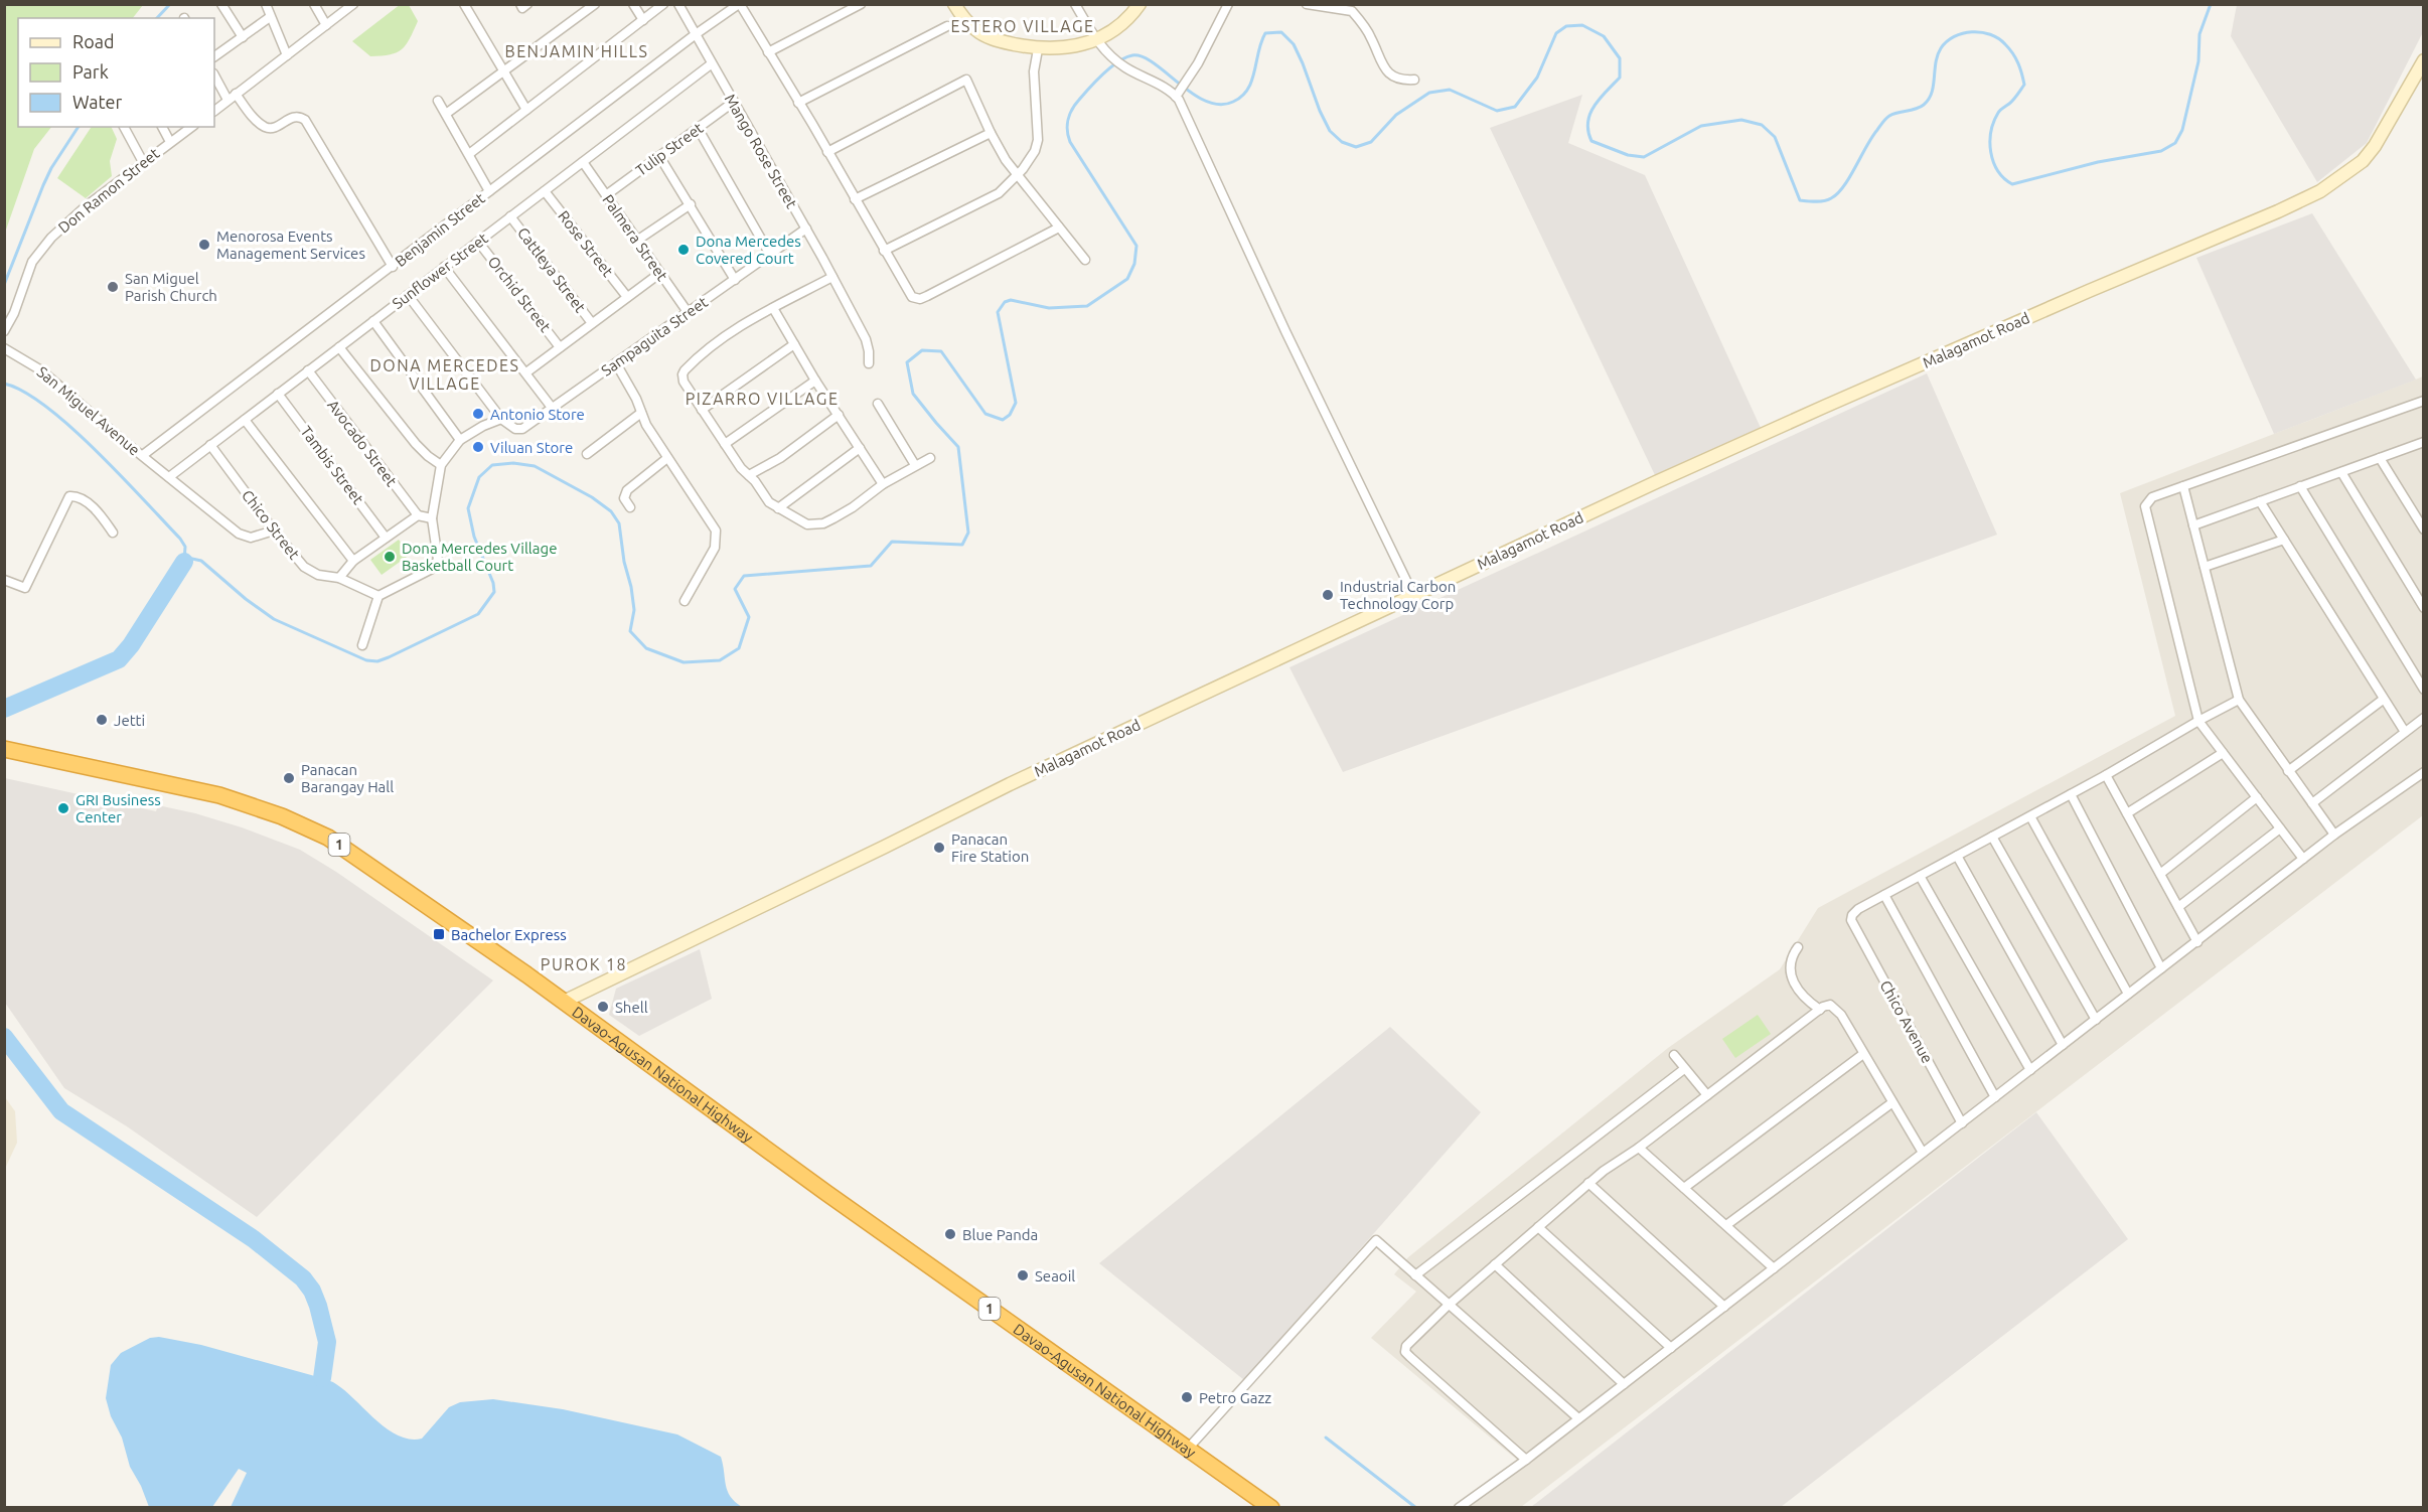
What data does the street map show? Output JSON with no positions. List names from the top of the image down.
{
  "streets": {
    "highway": ["1", "Davao-Agusan National Highway"],
    "street": [
      "Tulip Street",
      "Mango Rose Street",
      "Don Ramon Street",
      "Benjamin Street",
      "Palmera Street",
      "Rose Street",
      "Cattleya Street",
      "Sunflower Street",
      "Orchid Street",
      "Sampaguita Street",
      "Malagamot Road",
      "San Miguel Avenue",
      "Avocado Street",
      "Tambis Street",
      "Chico Street",
      "Chico Avenue"
    ]
  },
  "crossings": [
    ["Tulip Street", "Mango Rose Street"],
    ["Tulip Street", "Palmera Street"],
    ["Mango Rose Street", "Benjamin Street"],
    ["Mango Rose Street", "Sunflower Street"],
    ["Mango Rose Street", "Sampaguita Street"],
    ["Benjamin Street", "San Miguel Avenue"],
    ["Palmera Street", "Sunflower Street"],
    ["Palmera Street", "Sampaguita Street"],
    ["Rose Street", "Sunflower Street"],
    ["Cattleya Street", "Sunflower Street"],
    ["Sunflower Street", "Orchid Street"],
    ["Sunflower Street", "San Miguel Avenue"],
    ["Sunflower Street", "Avocado Street"],
    ["Sunflower Street", "Tambis Street"],
    ["Sunflower Street", "Chico Street"],
    ["Malagamot Road", "Davao-Agusan National Highway"],
    ["San Miguel Avenue", "Chico Street"]
  ],
  "districts": [
    "ESTERO VILLAGE",
    "BENJAMIN HILLS",
    "DONA MERCEDES VILLAGE",
    "PIZARRO VILLAGE",
    "PUROK 18"
  ],
  "places": {
    "other": [
      "Menorosa Events Management Services",
      "Dona Mercedes Covered Court",
      "San Miguel Parish Church",
      "Antonio Store",
      "Viluan Store",
      "Dona Mercedes Village Basketball Court",
      "Industrial Carbon Technology Corp",
      "Jetti",
      "Panacan Barangay Hall",
      "GRI Business Center",
      "Panacan Fire Station",
      "Shell",
      "Blue Panda",
      "Seaoil",
      "Petro Gazz"
    ],
    "transit": ["Bachelor Express"]
  },
  "legend": ["Road", "Park", "Water"]
}
